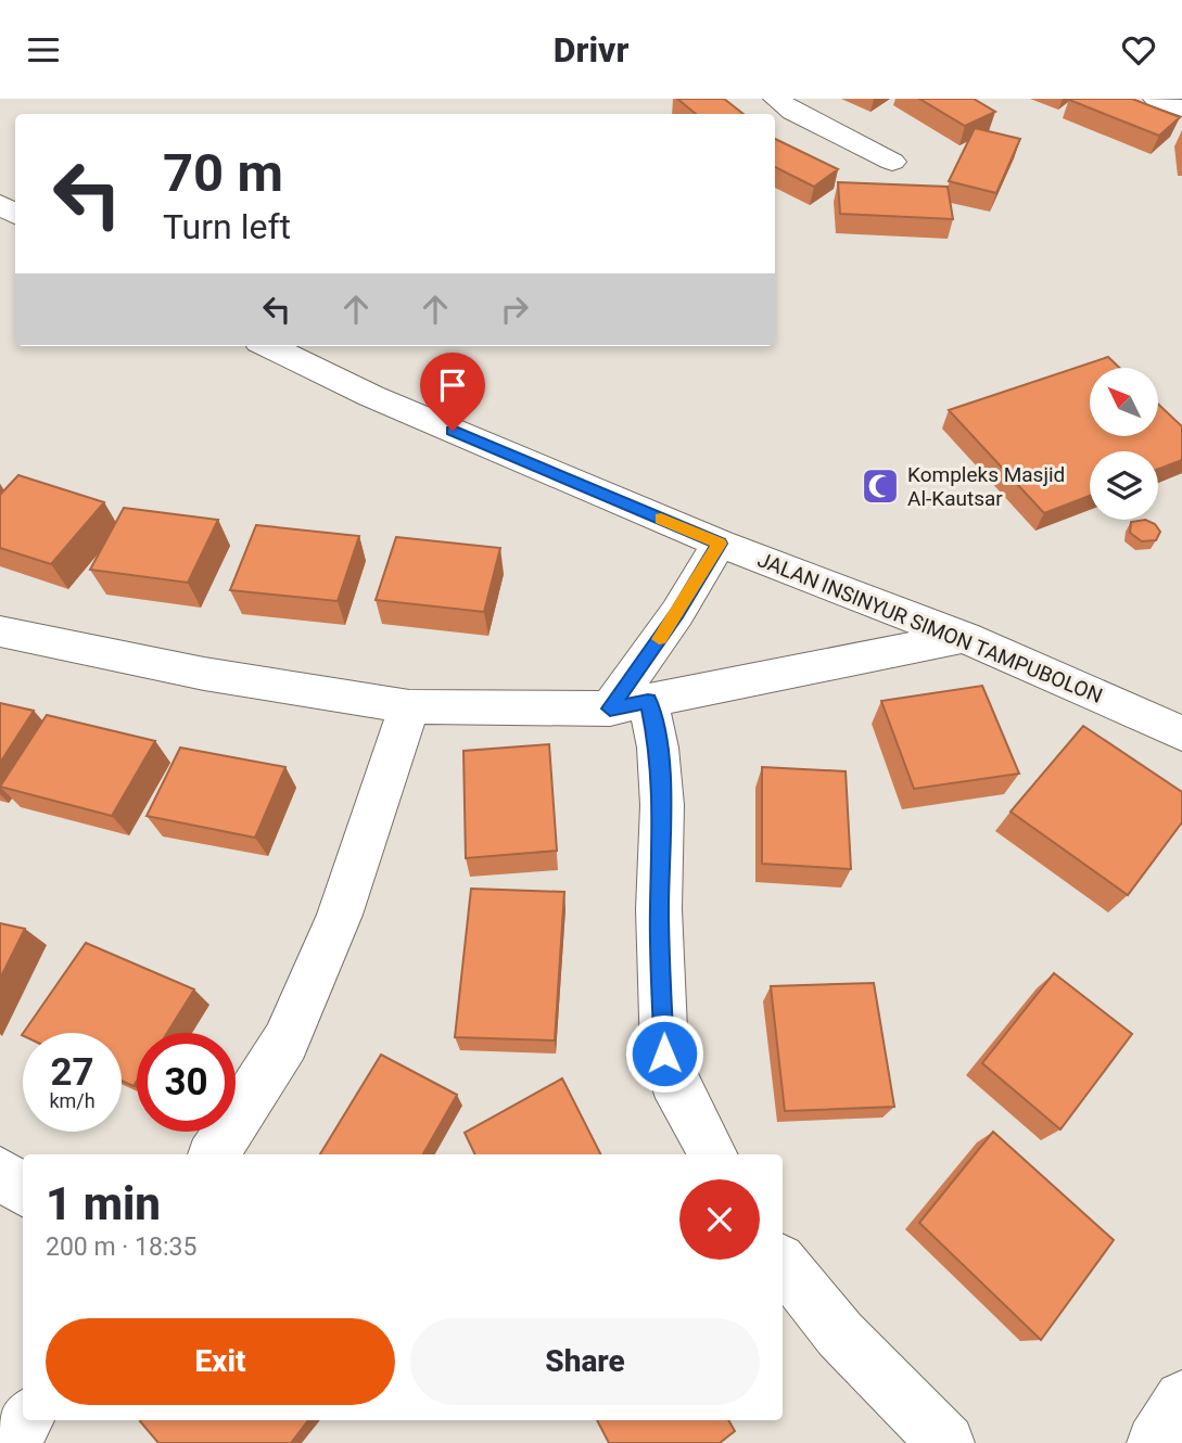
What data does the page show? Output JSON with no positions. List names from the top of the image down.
{
  "streets": {
    "street": ["JALAN INSINYUR SIMON TAMPUBOLON"]
  },
  "places": {
    "mosque": ["Kompleks Masjid Al-Kautsar"]
  },
  "north": "top left",
  "page": {
    "header": "Drivr",
    "turn": ["70 m", "Turn left"],
    "speed": "27 km/h",
    "limit": "30",
    "heading": ["1 min", "200 m · 18:35"],
    "buttons": ["Exit", "Share"]
  }
}
